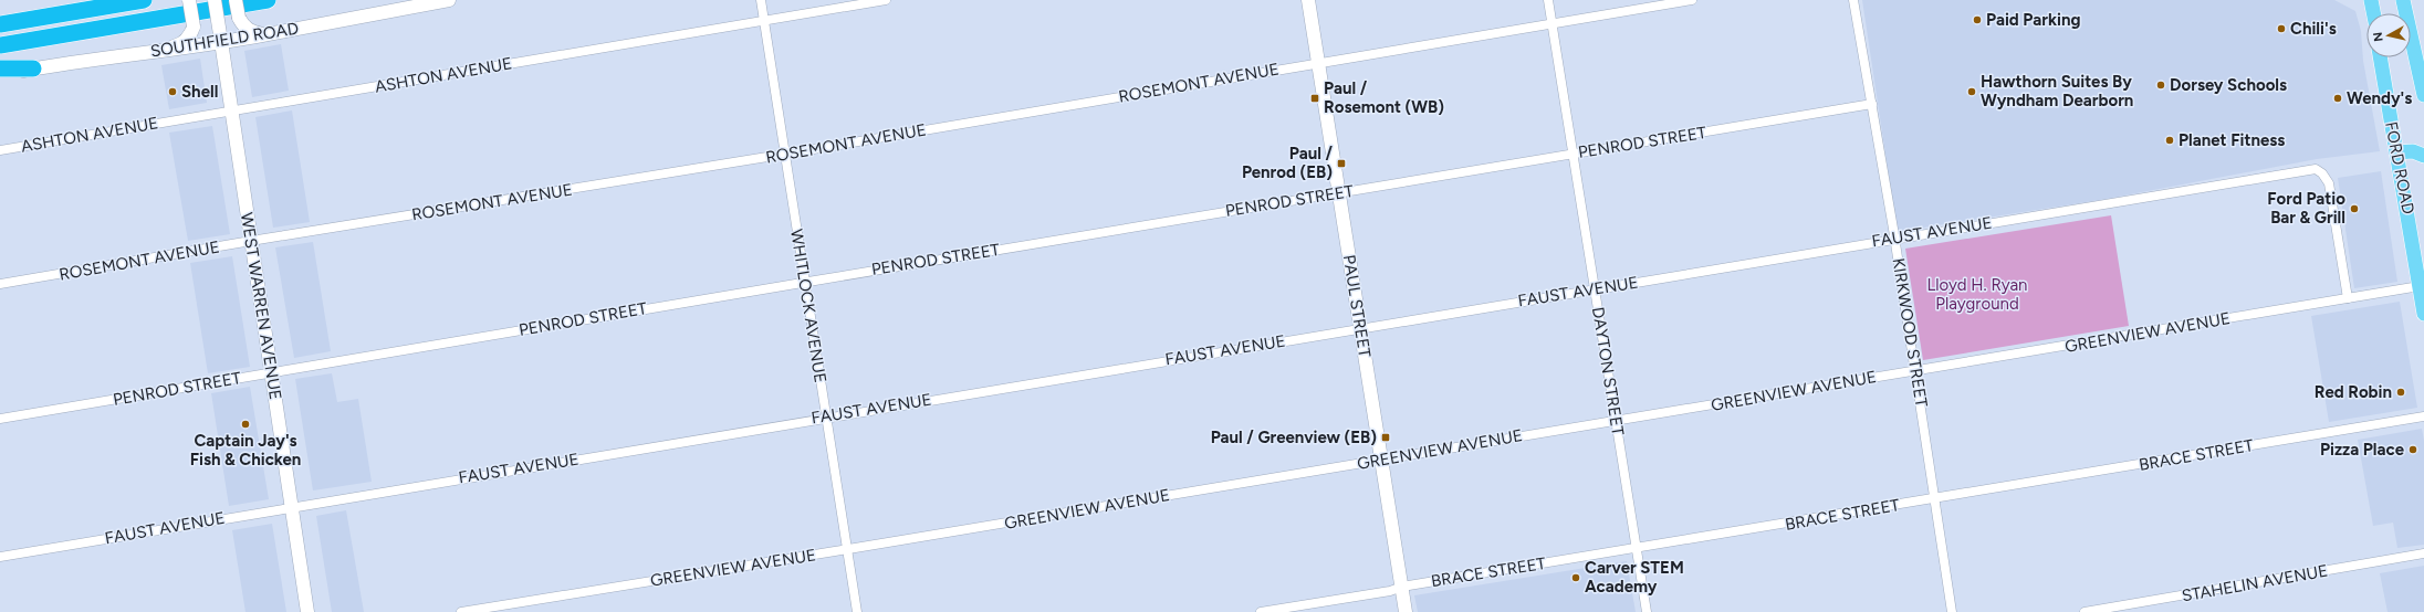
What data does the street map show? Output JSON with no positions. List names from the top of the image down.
{
  "streets": {
    "main road": [
      "SOUTHFIELD ROAD",
      "FORD ROAD",
      "WEST WARREN AVENUE",
      "PAUL STREET"
    ],
    "street": [
      "ASHTON AVENUE",
      "ROSEMONT AVENUE",
      "PENROD STREET",
      "FAUST AVENUE",
      "WHITLOCK AVENUE",
      "KIRKWOOD STREET",
      "GREENVIEW AVENUE",
      "DAYTON STREET",
      "BRACE STREET",
      "STAHELIN AVENUE"
    ]
  },
  "crossings": [
    ["SOUTHFIELD ROAD", "WEST WARREN AVENUE"],
    ["ASHTON AVENUE", "WEST WARREN AVENUE"],
    ["ASHTON AVENUE", "WHITLOCK AVENUE"],
    ["ROSEMONT AVENUE", "WEST WARREN AVENUE"],
    ["ROSEMONT AVENUE", "WHITLOCK AVENUE"],
    ["ROSEMONT AVENUE", "PAUL STREET"],
    ["ROSEMONT AVENUE", "DAYTON STREET"],
    ["PENROD STREET", "WEST WARREN AVENUE"],
    ["PENROD STREET", "WHITLOCK AVENUE"],
    ["PENROD STREET", "PAUL STREET"],
    ["PENROD STREET", "KIRKWOOD STREET"],
    ["PENROD STREET", "DAYTON STREET"],
    ["FORD ROAD", "GREENVIEW AVENUE"],
    ["FAUST AVENUE", "WEST WARREN AVENUE"],
    ["FAUST AVENUE", "WHITLOCK AVENUE"],
    ["FAUST AVENUE", "PAUL STREET"],
    ["FAUST AVENUE", "KIRKWOOD STREET"],
    ["FAUST AVENUE", "GREENVIEW AVENUE"],
    ["FAUST AVENUE", "DAYTON STREET"],
    ["WHITLOCK AVENUE", "GREENVIEW AVENUE"],
    ["PAUL STREET", "GREENVIEW AVENUE"],
    ["PAUL STREET", "BRACE STREET"],
    ["KIRKWOOD STREET", "GREENVIEW AVENUE"],
    ["KIRKWOOD STREET", "BRACE STREET"],
    ["GREENVIEW AVENUE", "DAYTON STREET"],
    ["DAYTON STREET", "BRACE STREET"]
  ],
  "parks": ["Lloyd H. Ryan Playground"],
  "places": {
    "other": [
      "Paid Parking",
      "Chili's",
      "Dorsey Schools",
      "Shell",
      "Hawthorn Suites By Wyndham Dearborn",
      "Wendy's",
      "Planet Fitness",
      "Ford Patio Bar & Grill",
      "Red Robin",
      "Captain Jay's Fish & Chicken",
      "Pizza Place",
      "Carver STEM Academy"
    ],
    "transit": ["Paul / Rosemont (WB)", "Paul / Penrod (EB)", "Paul / Greenview (EB)"]
  },
  "north": "left"
}
